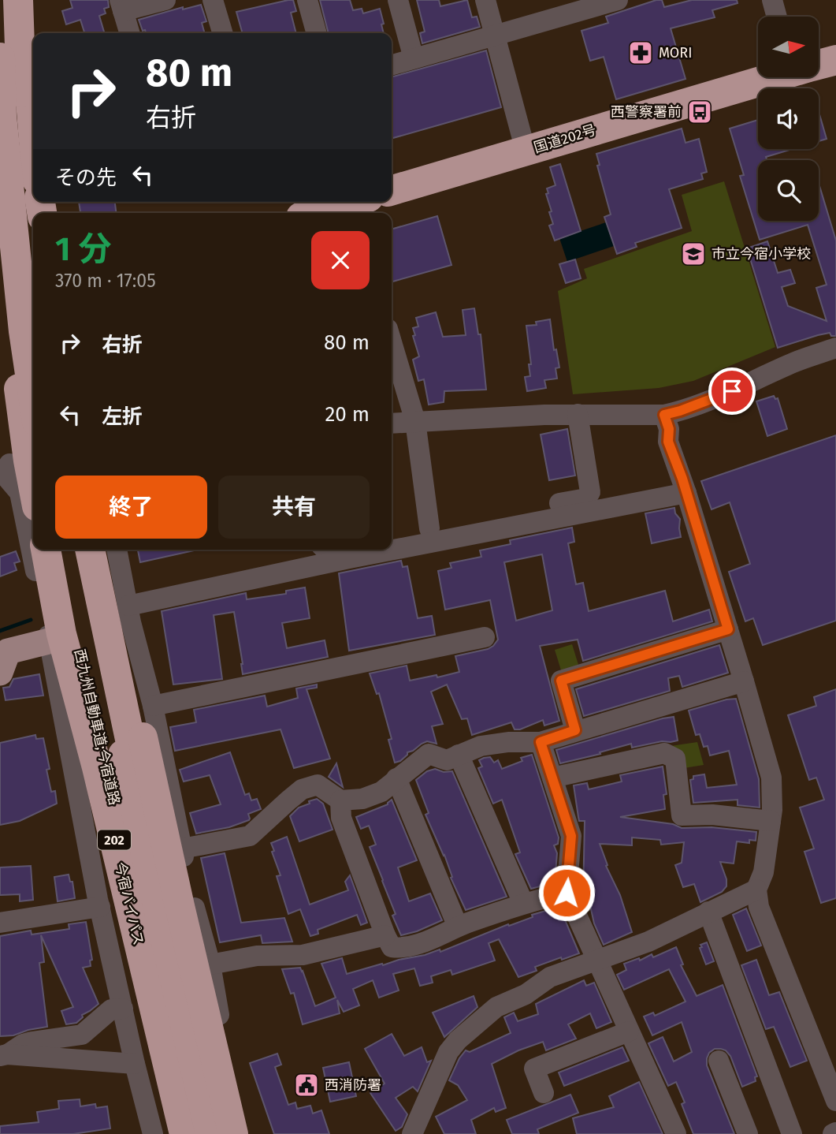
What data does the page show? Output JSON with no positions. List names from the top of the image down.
{
  "streets": {
    "highway": [
      "国道202号",
      "西九州自動車道;今宿道路",
      "202",
      "今宿バイパス"
    ]
  },
  "crossings": [
    ["西九州自動車道;今宿道路", "202"]
  ],
  "places": {
    "pharmacy": ["MORI"],
    "bus stop": ["西警察署前"],
    "school or university": ["市立今宿小学校"],
    "public building": ["西消防署"]
  },
  "north": "right",
  "page": {
    "turn": ["80 m", "右折"],
    "then": "その先",
    "heading": ["1 分", "370 m · 17:05"],
    "list": [
      {
        "name": "右折",
        "value": "80 m"
      },
      {
        "name": "左折",
        "value": "20 m"
      }
    ],
    "buttons": ["終了", "共有"]
  }
}
